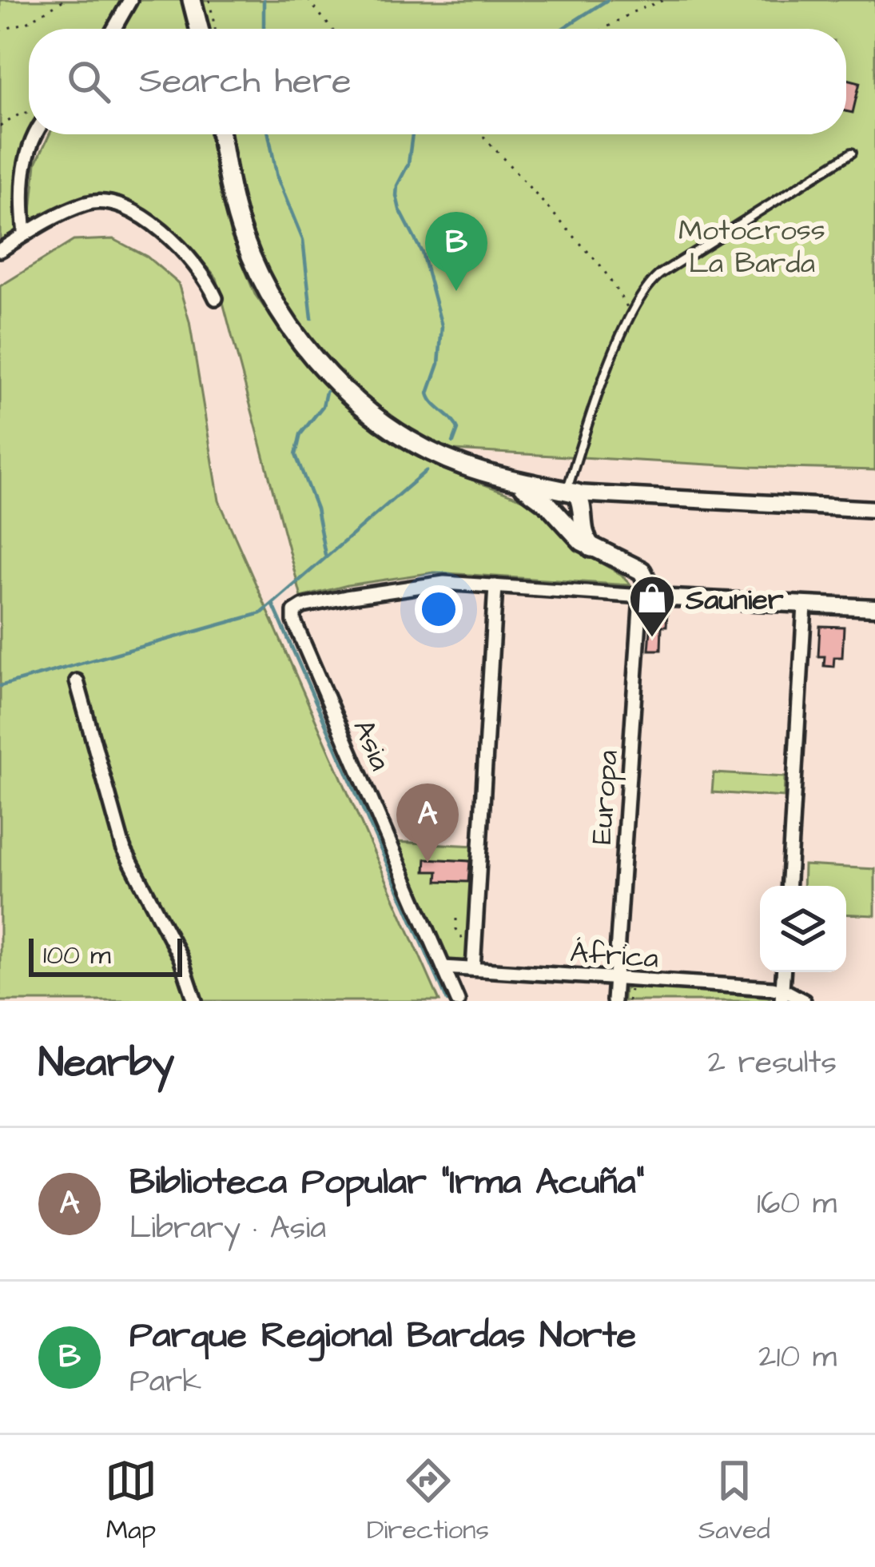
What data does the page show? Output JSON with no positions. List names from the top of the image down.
{
  "streets": {
    "street": ["Asia", "Europa", "África"]
  },
  "crossings": [
    ["Asia", "África"],
    ["Europa", "África"]
  ],
  "parks": ["Motocross La Barda"],
  "places": {
    "shop": ["Saunier"]
  },
  "scale_bar": "100 m",
  "page": {
    "search": "Search here",
    "pins": ["B", "A"],
    "scale": "100 m",
    "heading": ["Nearby", "2 results"],
    "list": [
      {
        "mark": "A",
        "name": "Biblioteca Popular \"Irma Acuña\"",
        "note": "Library · Asia",
        "value": "160 m"
      },
      {
        "mark": "B",
        "name": "Parque Regional Bardas Norte",
        "note": "Park",
        "value": "210 m"
      }
    ],
    "nav": ["Map", "Directions", "Saved"]
  }
}
